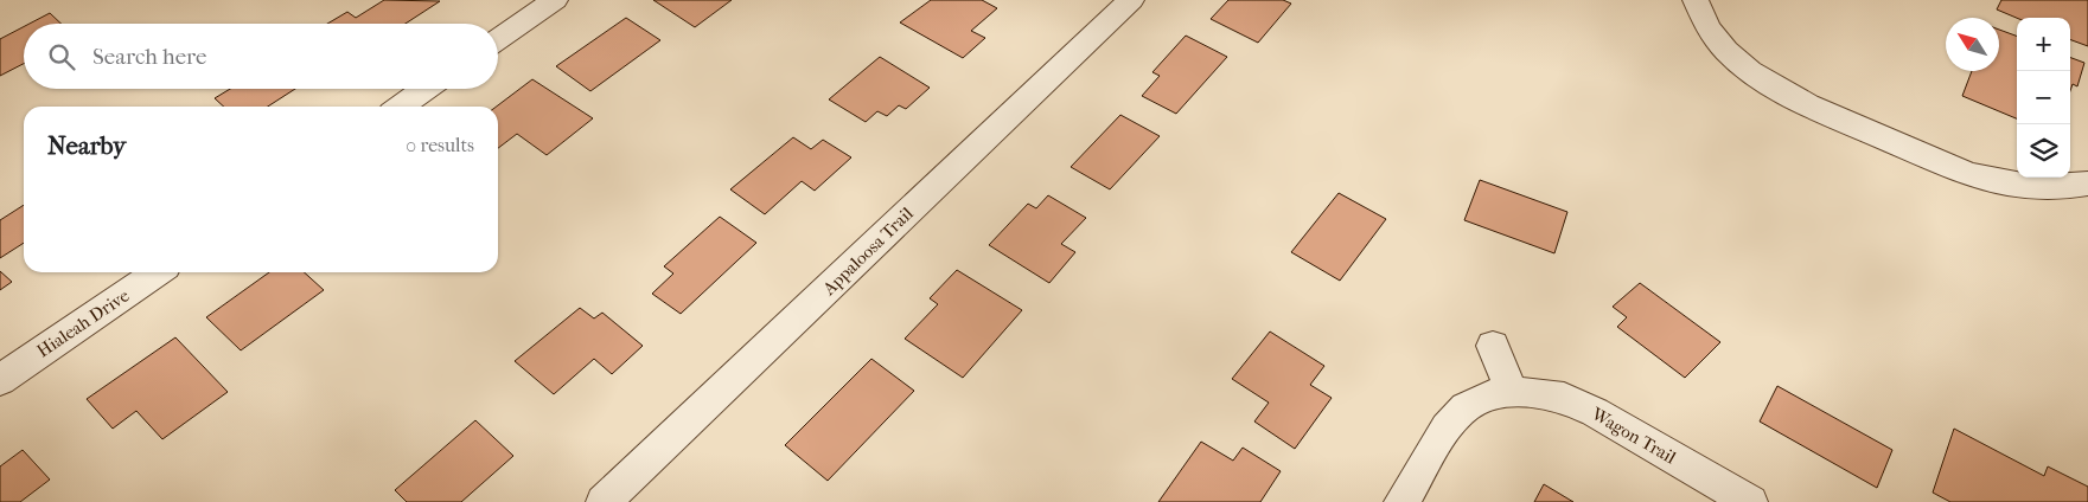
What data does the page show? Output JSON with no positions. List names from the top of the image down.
{
  "streets": {
    "street": ["Appaloosa Trail", "Hialeah Drive", "Wagon Trail"]
  },
  "north": "top left",
  "page": {
    "map_buttons": ["+", "−"],
    "search": "Search here",
    "heading": ["Nearby", "0 results"]
  }
}
